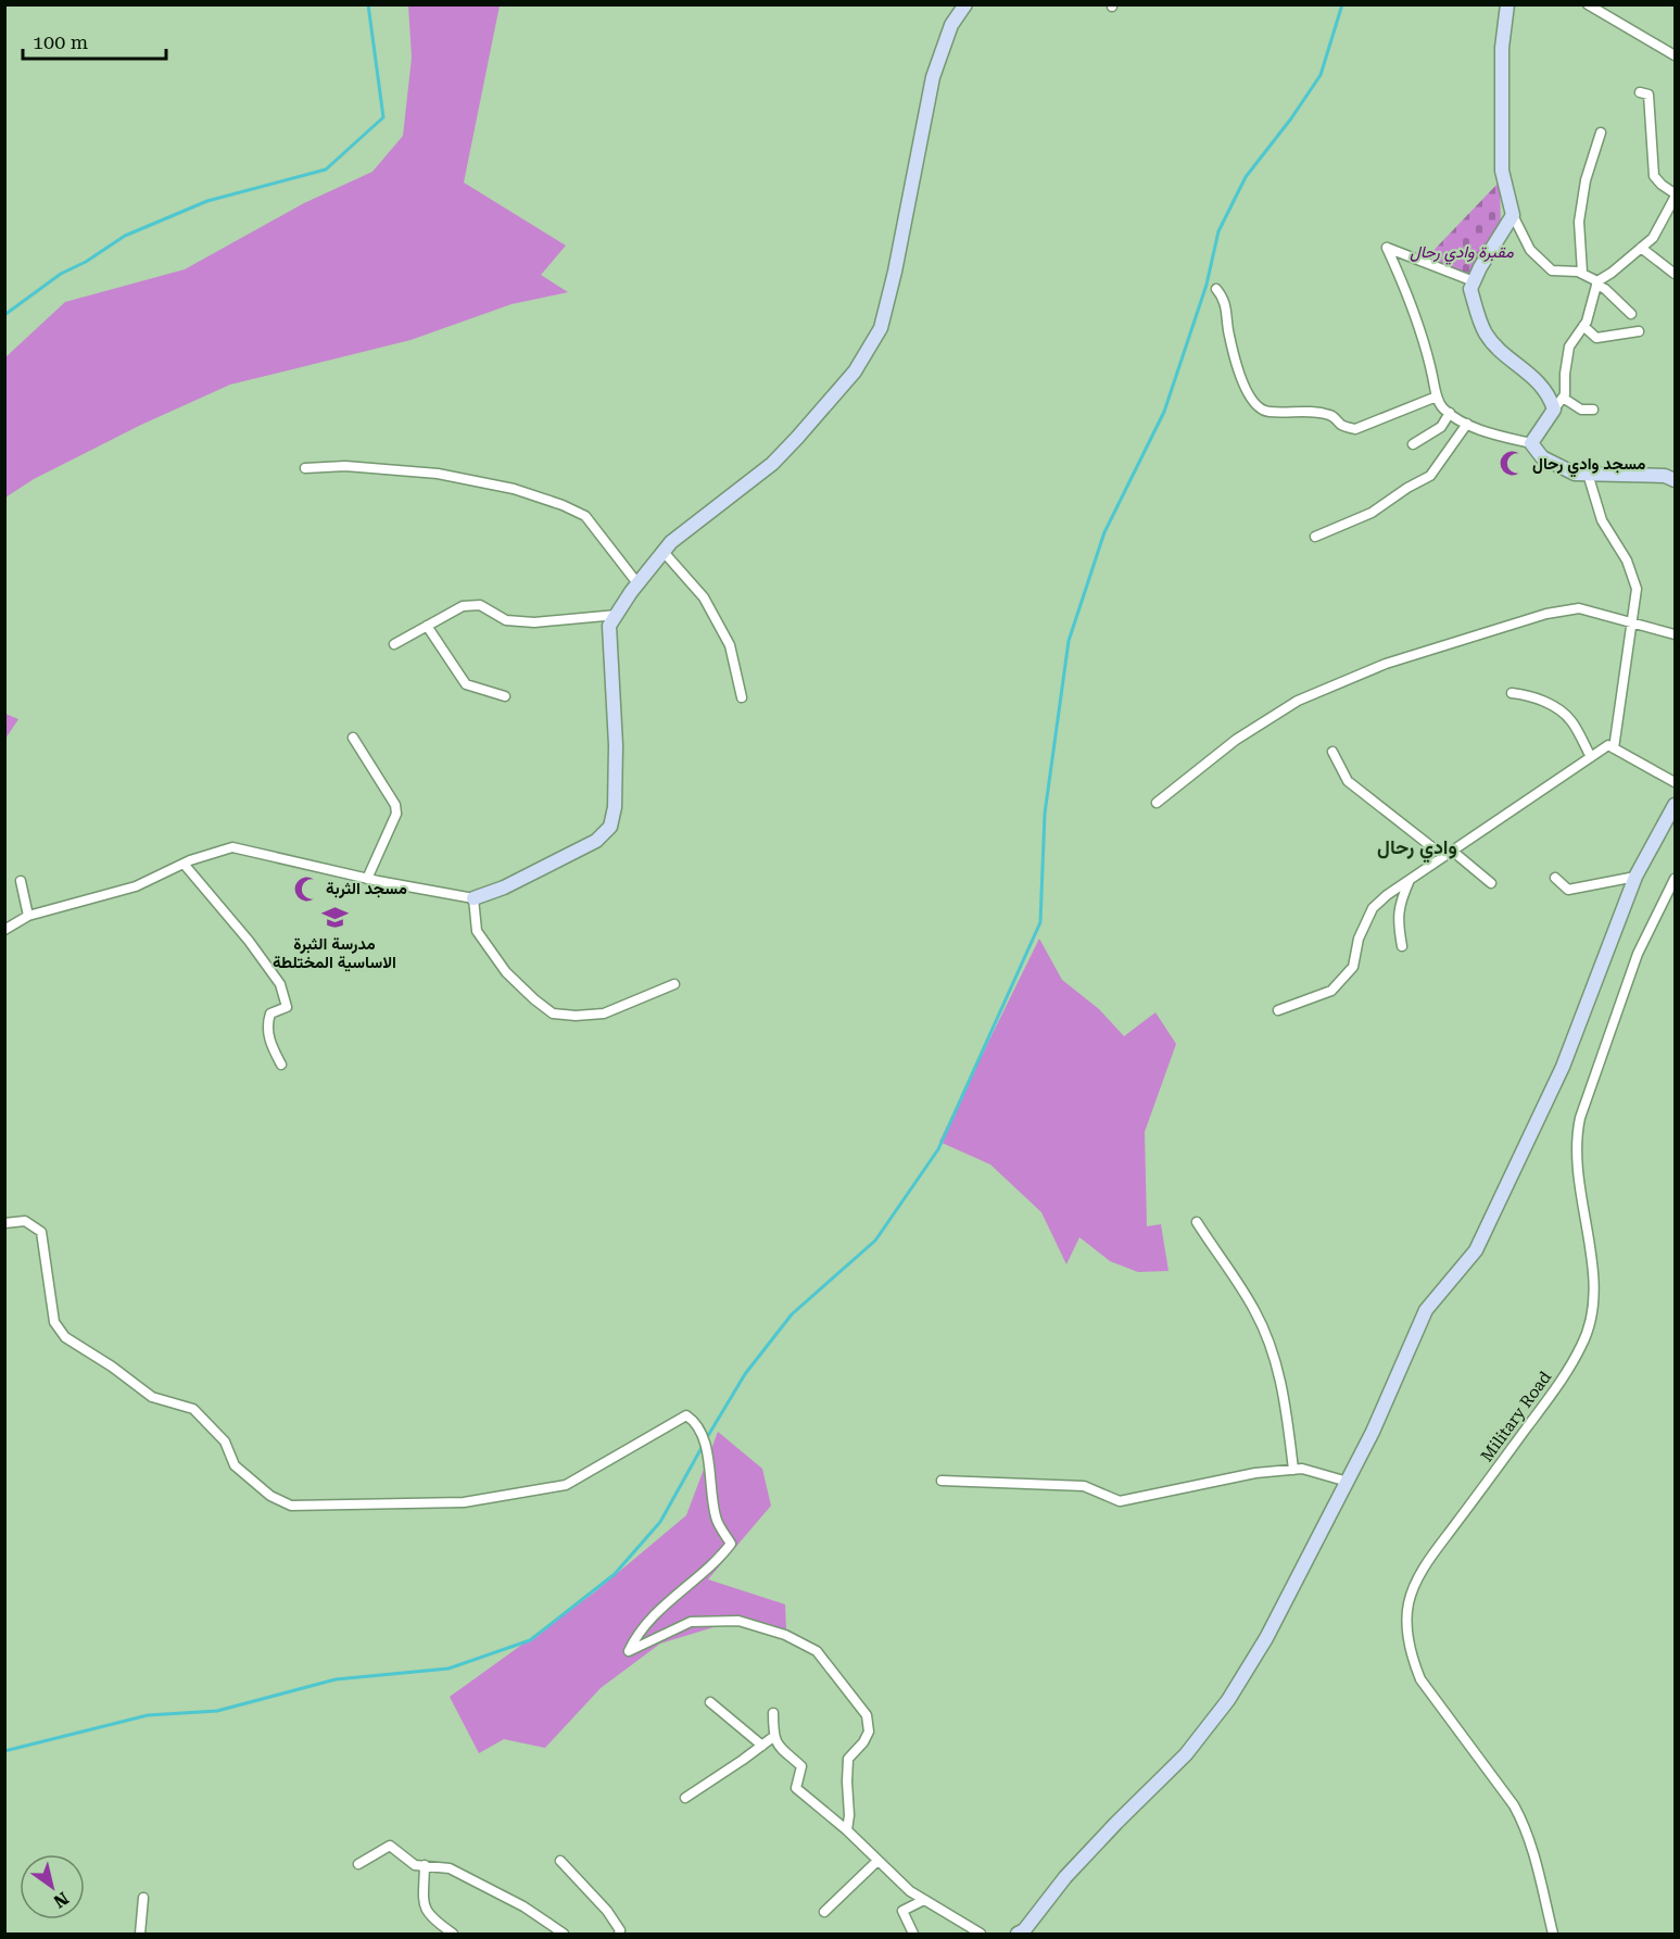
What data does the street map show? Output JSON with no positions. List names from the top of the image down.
{
  "streets": {
    "street": ["Military Road"]
  },
  "districts": ["وادي رحال"],
  "parks": ["مقبرة وادي رحال"],
  "places": {
    "mosque": ["مسجد وادي رحال", "مسجد الثربة"],
    "school or university": ["مدرسة الثبرة الاساسية المختلطة"]
  },
  "scale_bar": "100 m",
  "north": "bottom right"
}
